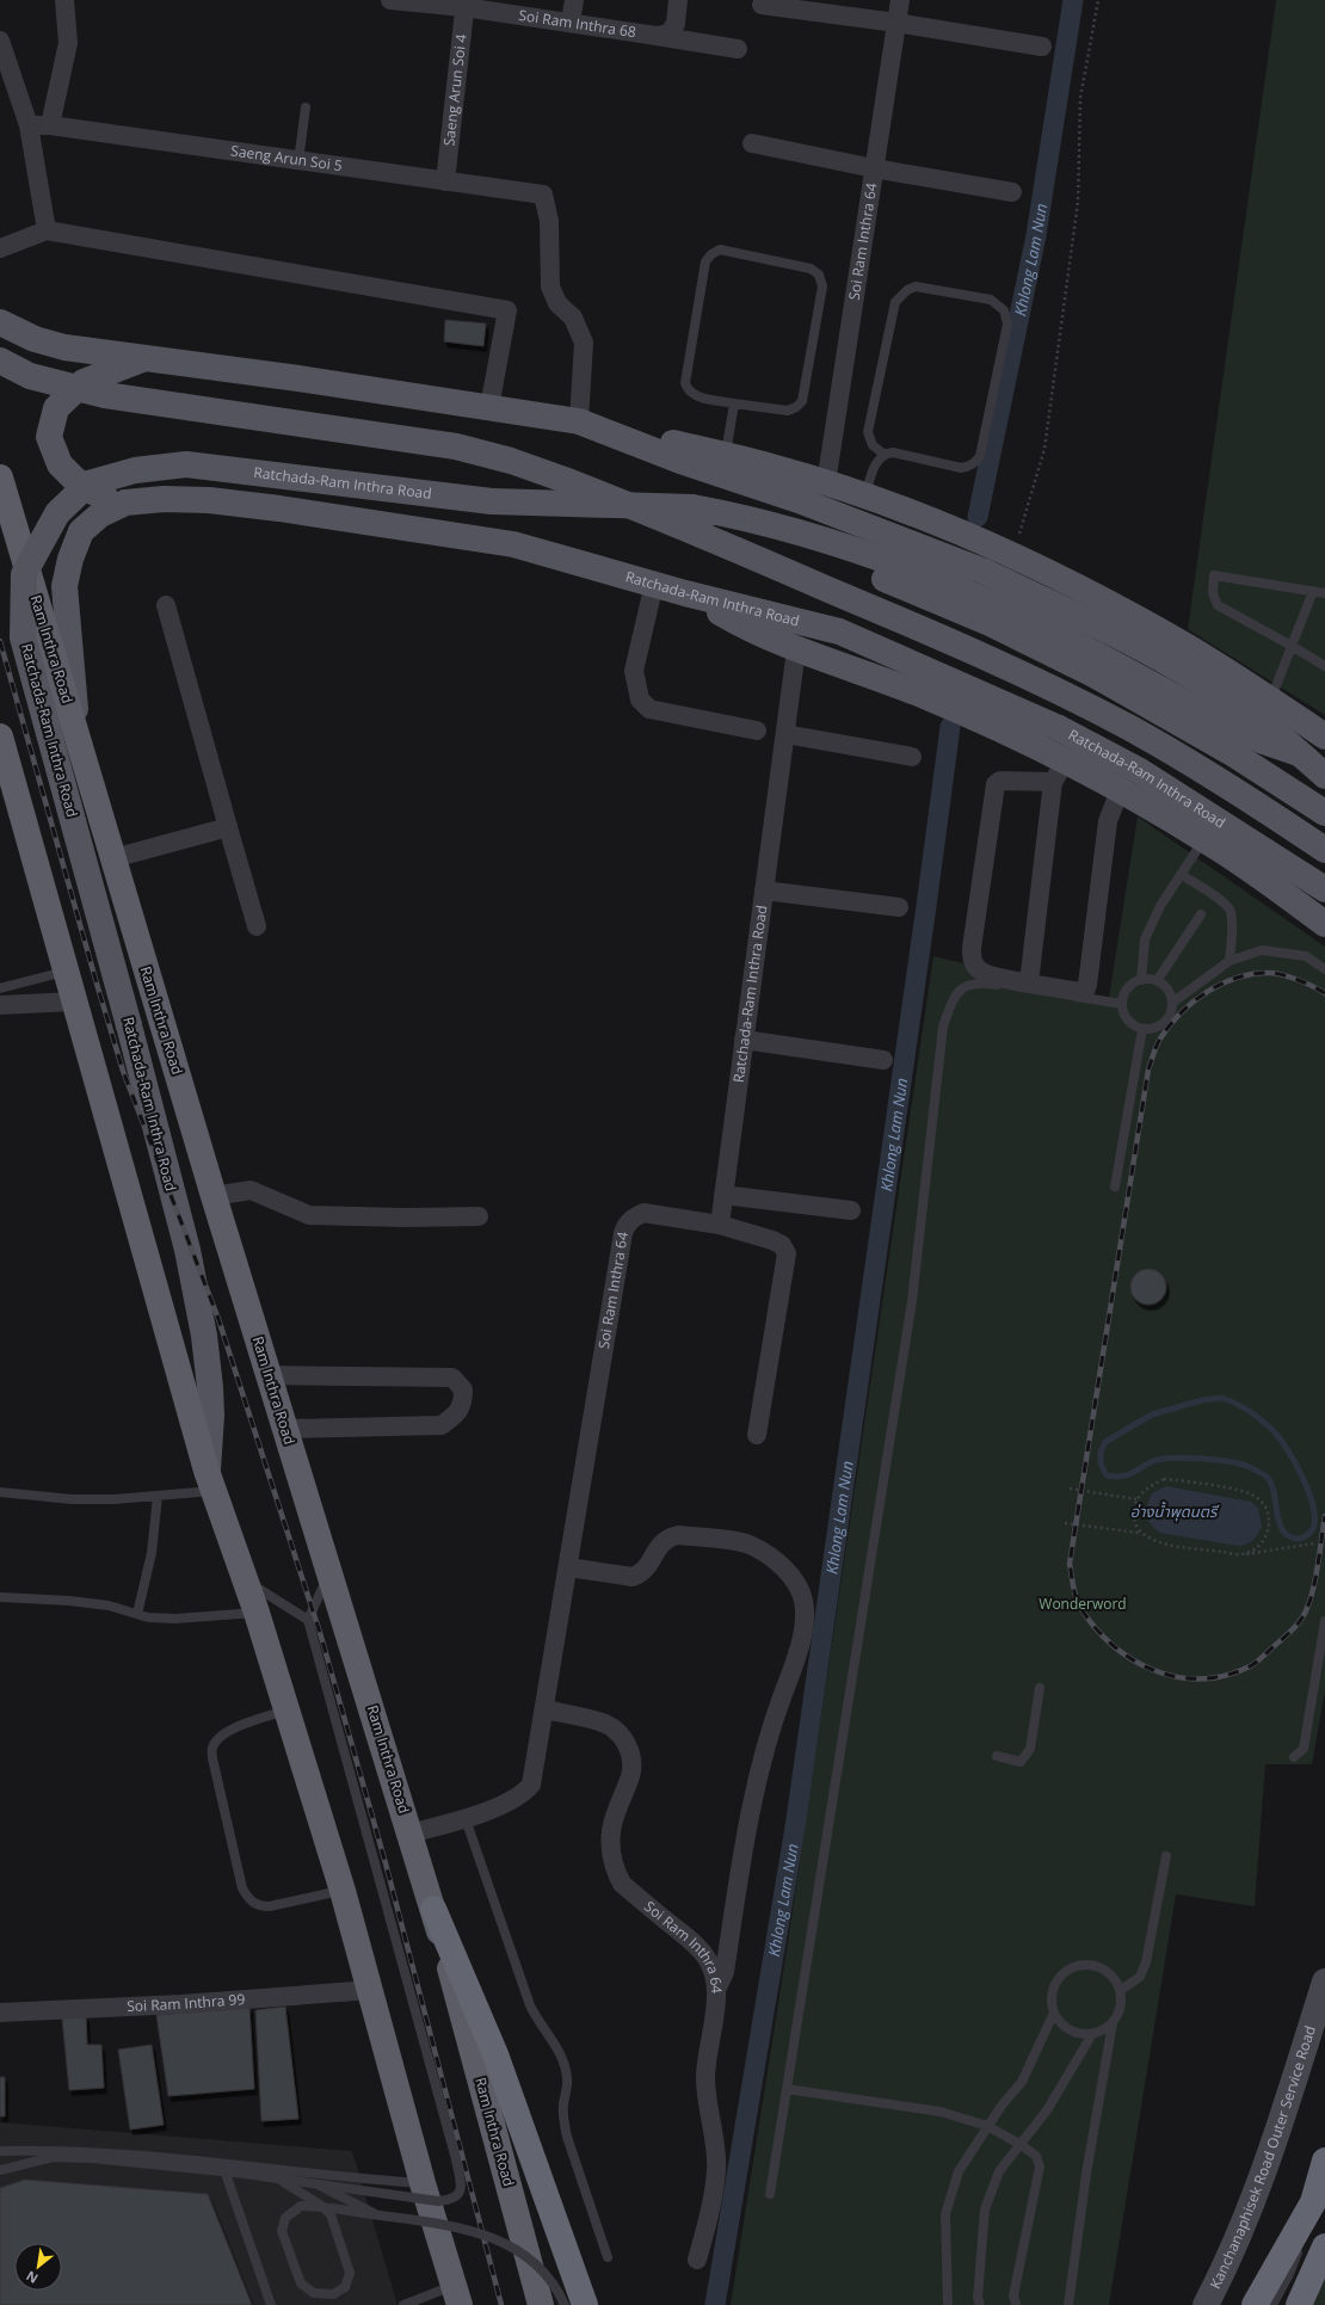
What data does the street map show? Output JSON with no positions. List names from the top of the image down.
{
  "streets": {
    "highway": ["Ram Inthra Road"],
    "main road": ["Ratchada-Ram Inthra Road", "Kanchanaphisek Road Outer Service Road"],
    "street": [
      "Soi Ram Inthra 68",
      "Saeng Arun Soi 4",
      "Saeng Arun Soi 5",
      "Soi Ram Inthra 64",
      "Soi Ram Inthra 99"
    ]
  },
  "crossings": [
    ["Soi Ram Inthra 68", "Saeng Arun Soi 4"],
    ["Saeng Arun Soi 4", "Saeng Arun Soi 5"],
    ["Soi Ram Inthra 64", "Ratchada-Ram Inthra Road"],
    ["Soi Ram Inthra 64", "Ram Inthra Road"],
    ["Ratchada-Ram Inthra Road", "Ram Inthra Road"]
  ],
  "water": ["Khlong Lam Nun", "อ่างน้ำพุดนตรี"],
  "parks": ["Wonderword"],
  "north": "bottom left"
}
